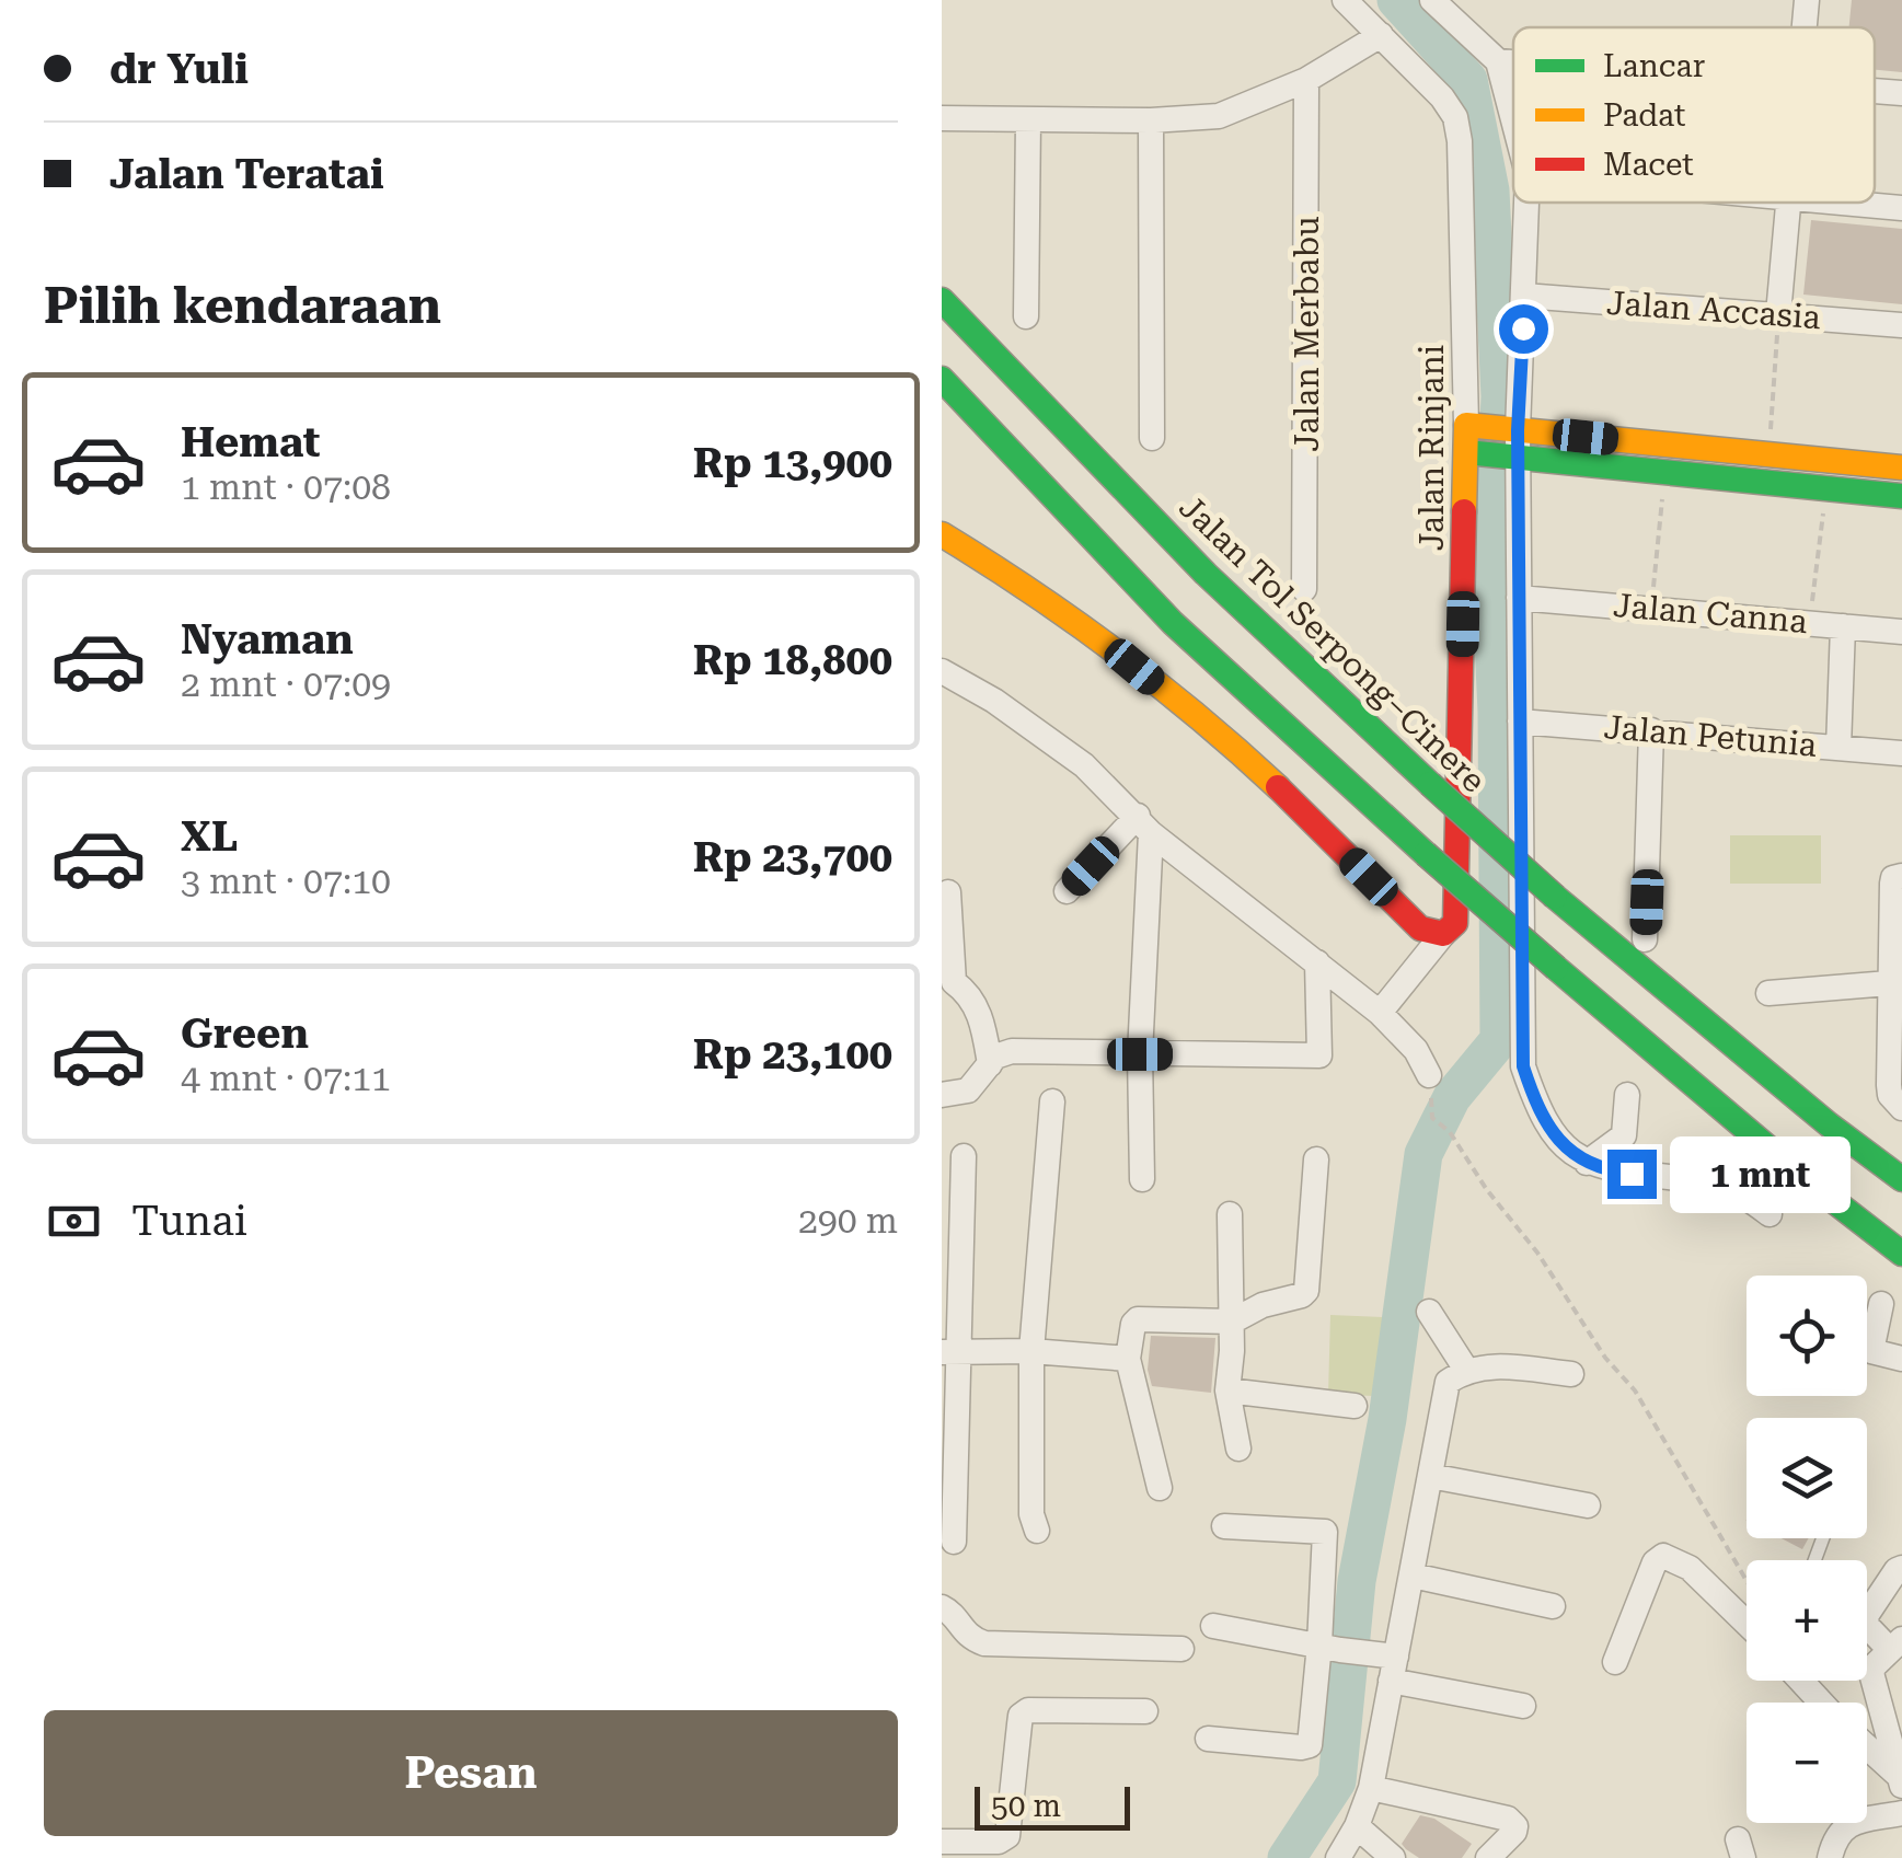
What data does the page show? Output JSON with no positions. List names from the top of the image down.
{
  "streets": {
    "main road": ["Jalan Rinjani", "Jalan Tol Serpong–Cinere"],
    "street": [
      "Jalan Accasia",
      "Jalan Merbabu",
      "Jalan Canna",
      "Jalan Petunia"
    ]
  },
  "legend": ["Lancar", "Padat", "Macet"],
  "scale_bar": "50 m",
  "page": {
    "banner": ["dr Yuli", "Jalan Teratai"],
    "heading": "Pilih kendaraan",
    "list": [
      {
        "name": "Hemat",
        "note": "1 mnt · 07:08",
        "value": "Rp 13,900"
      },
      {
        "name": "Nyaman",
        "note": "2 mnt · 07:09",
        "value": "Rp 18,800"
      },
      {
        "name": "XL",
        "note": "3 mnt · 07:10",
        "value": "Rp 23,700"
      },
      {
        "name": "Green",
        "note": "4 mnt · 07:11",
        "value": "Rp 23,100"
      }
    ],
    "bubble": "1 mnt",
    "pay": ["Tunai", "290 m"],
    "map_buttons": ["+", "−"],
    "buttons": "Pesan",
    "scale": "50 m"
  }
}
